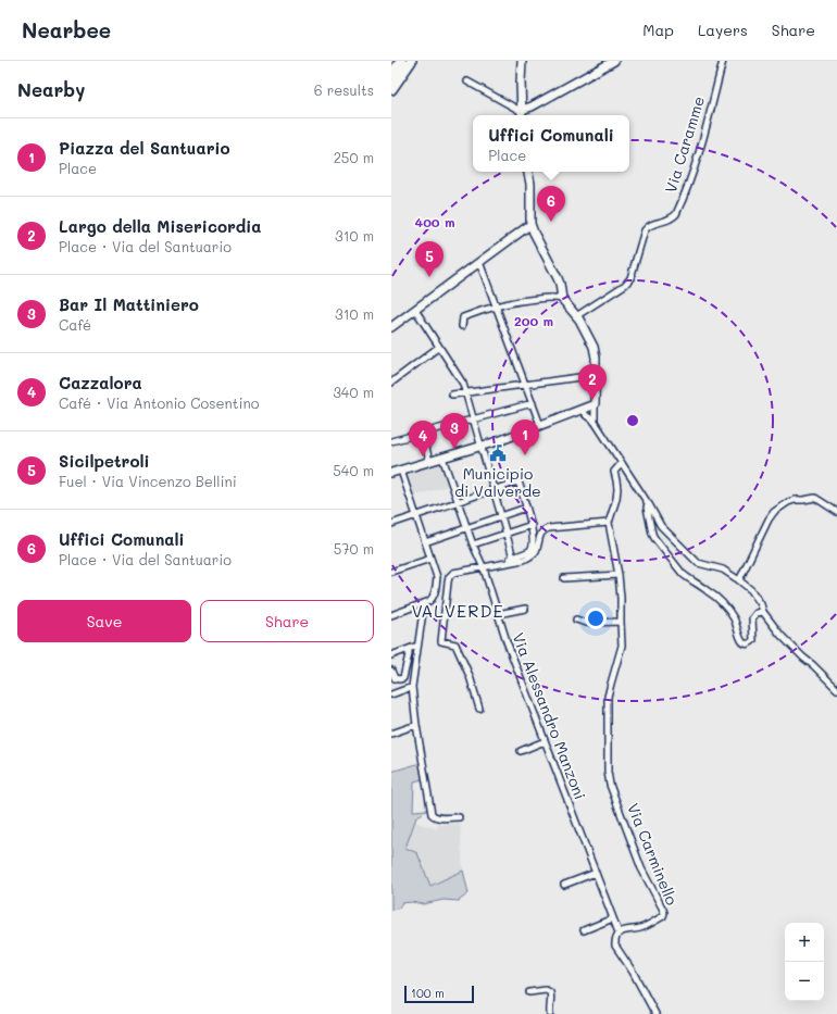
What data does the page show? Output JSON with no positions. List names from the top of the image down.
{
  "streets": {
    "street": ["Via Caramme", "Via Alessandro Manzoni", "Via Carminello"]
  },
  "crossings": [
    ["Via Alessandro Manzoni", "Via Carminello"]
  ],
  "districts": ["VALVERDE"],
  "places": {
    "public building": ["Municipio di Valverde"]
  },
  "scale_bar": "100 m",
  "page": {
    "header": "Nearbee",
    "nav": ["Map", "Layers", "Share"],
    "heading": ["Nearby", "6 results"],
    "popup": ["Uffici Comunali", "Place"],
    "list": [
      {
        "mark": "1",
        "name": "Piazza del Santuario",
        "note": "Place",
        "value": "250 m"
      },
      {
        "mark": "2",
        "name": "Largo della Misericordia",
        "note": "Place · Via del Santuario",
        "value": "310 m"
      },
      {
        "mark": "3",
        "name": "Bar Il Mattiniero",
        "note": "Café",
        "value": "310 m"
      },
      {
        "mark": "4",
        "name": "Cazzalora",
        "note": "Café · Via Antonio Cosentino",
        "value": "340 m"
      },
      {
        "mark": "5",
        "name": "Sicilpetroli",
        "note": "Fuel · Via Vincenzo Bellini",
        "value": "540 m"
      },
      {
        "mark": "6",
        "name": "Uffici Comunali",
        "note": "Place · Via del Santuario",
        "value": "570 m"
      }
    ],
    "pins": [
      "6",
      "5",
      "2",
      "3",
      "1",
      "4"
    ],
    "buttons": ["Save", "Share"],
    "map_buttons": ["+", "−"],
    "scale": "100 m"
  },
  "rings": ["400 m", "200 m"]
}
